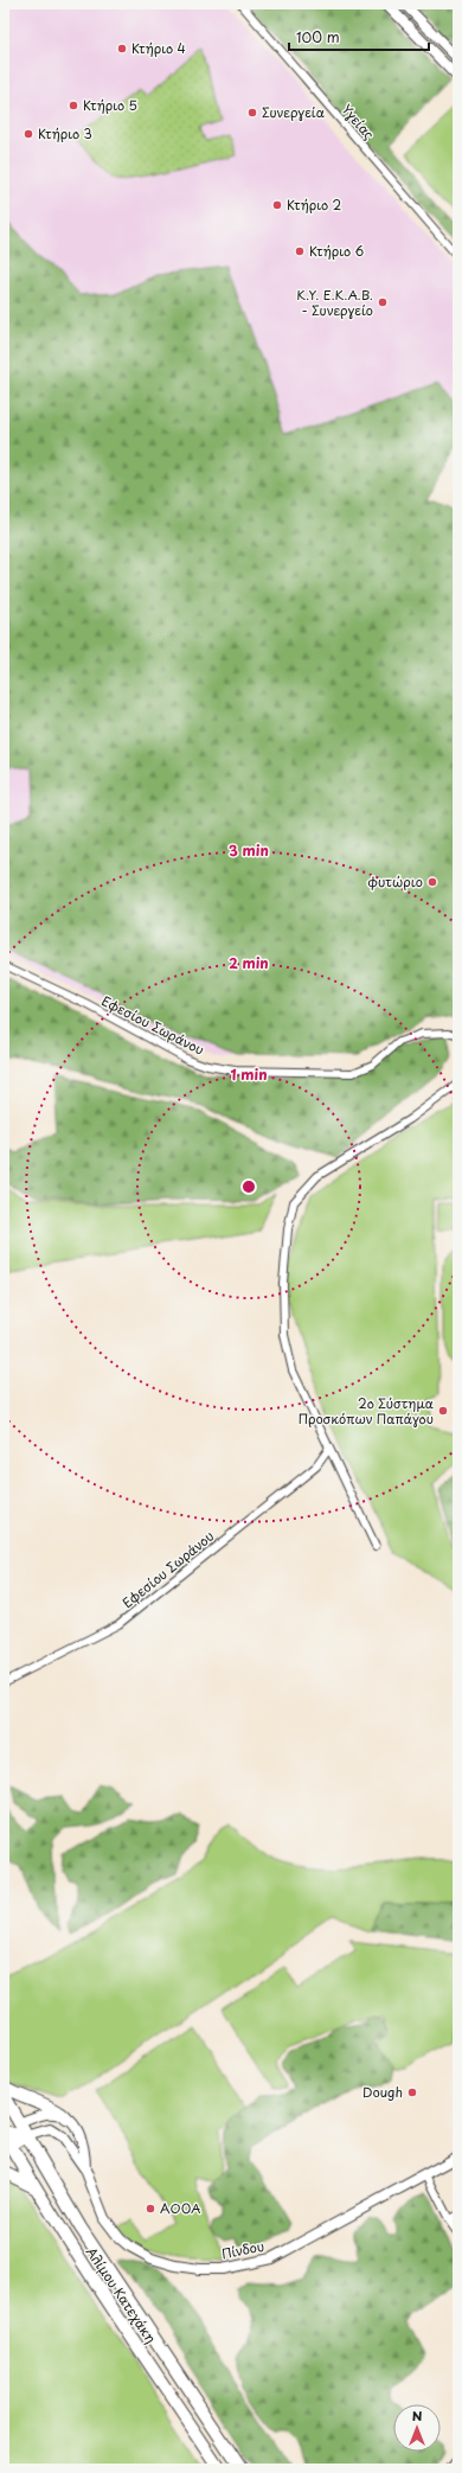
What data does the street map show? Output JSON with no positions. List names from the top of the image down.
{
  "streets": {
    "main road": ["Αλίμου Κατεχάκη"],
    "street": ["Υγείας", "Εφεσίου Σωράνου", "Πίνδου"]
  },
  "crossings": [
    ["Πίνδου", "Αλίμου Κατεχάκη"]
  ],
  "places": [
    "Κτήριο 4",
    "Κτήριο 5",
    "Συνεργεία",
    "Κτήριο 3",
    "Κτήριο 2",
    "Κτήριο 6",
    "Κ.Υ. Ε.Κ.Α.Β. - Συνεργείο",
    "φυτώριο",
    "2ο Σύστημα Προσκόπων Παπάγου",
    "Dough",
    "ΑΟΟΑ"
  ],
  "scale_bar": "100 m",
  "north": "top",
  "rings": ["3 min", "2 min", "1 min"]
}
